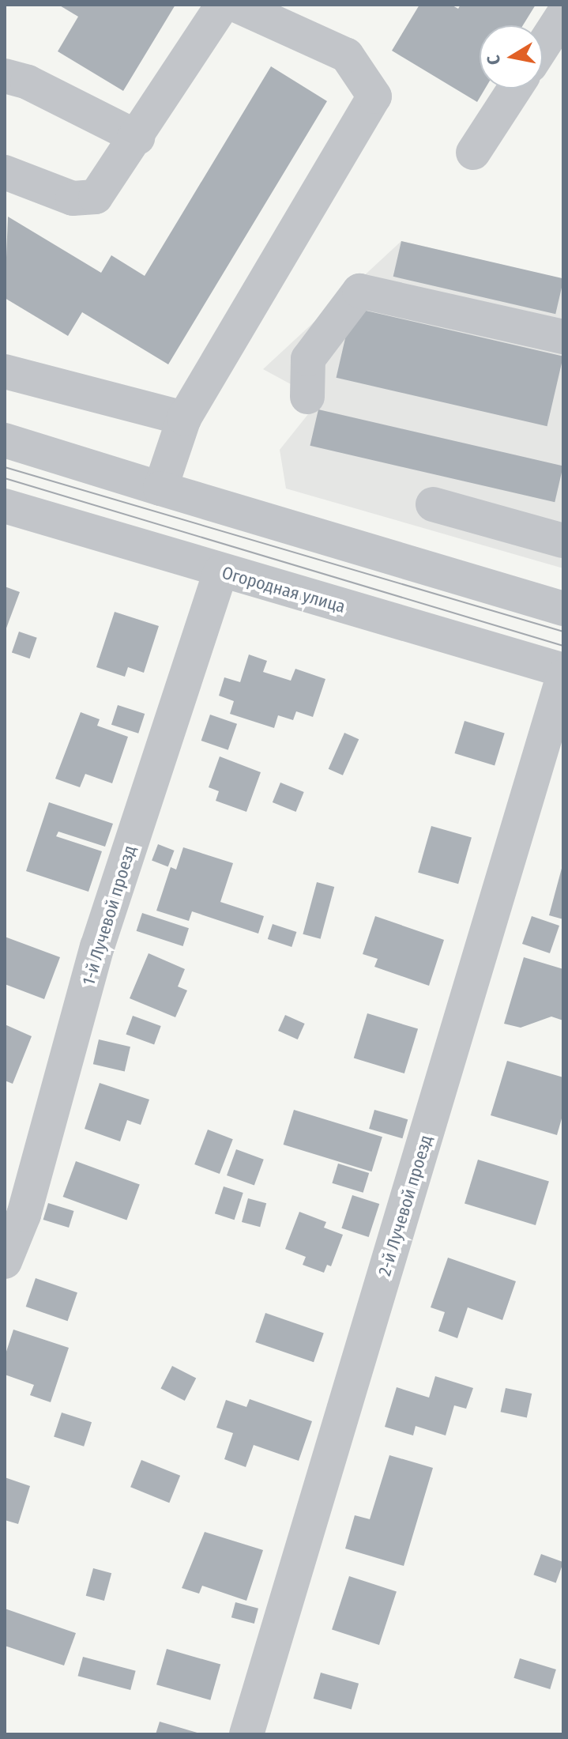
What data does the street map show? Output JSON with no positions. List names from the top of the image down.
{
  "streets": {
    "street": ["Огородная улица", "1-й Лучевой проезд", "2-й Лучевой проезд"]
  },
  "crossings": [
    ["Огородная улица", "1-й Лучевой проезд"]
  ],
  "north": "left"
}
